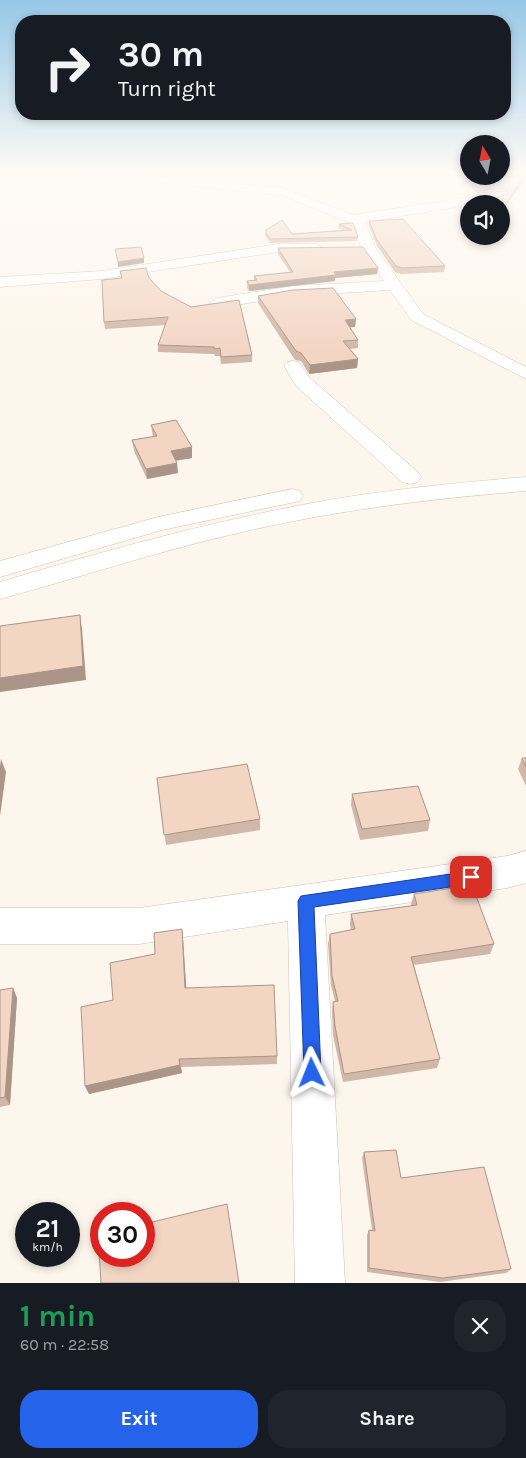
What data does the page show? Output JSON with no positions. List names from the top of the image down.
{
  "north": "top",
  "page": {
    "turn": ["30 m", "Turn right"],
    "speed": "21 km/h",
    "limit": "30",
    "heading": ["1 min", "60 m · 22:58"],
    "buttons": ["Exit", "Share"]
  }
}
